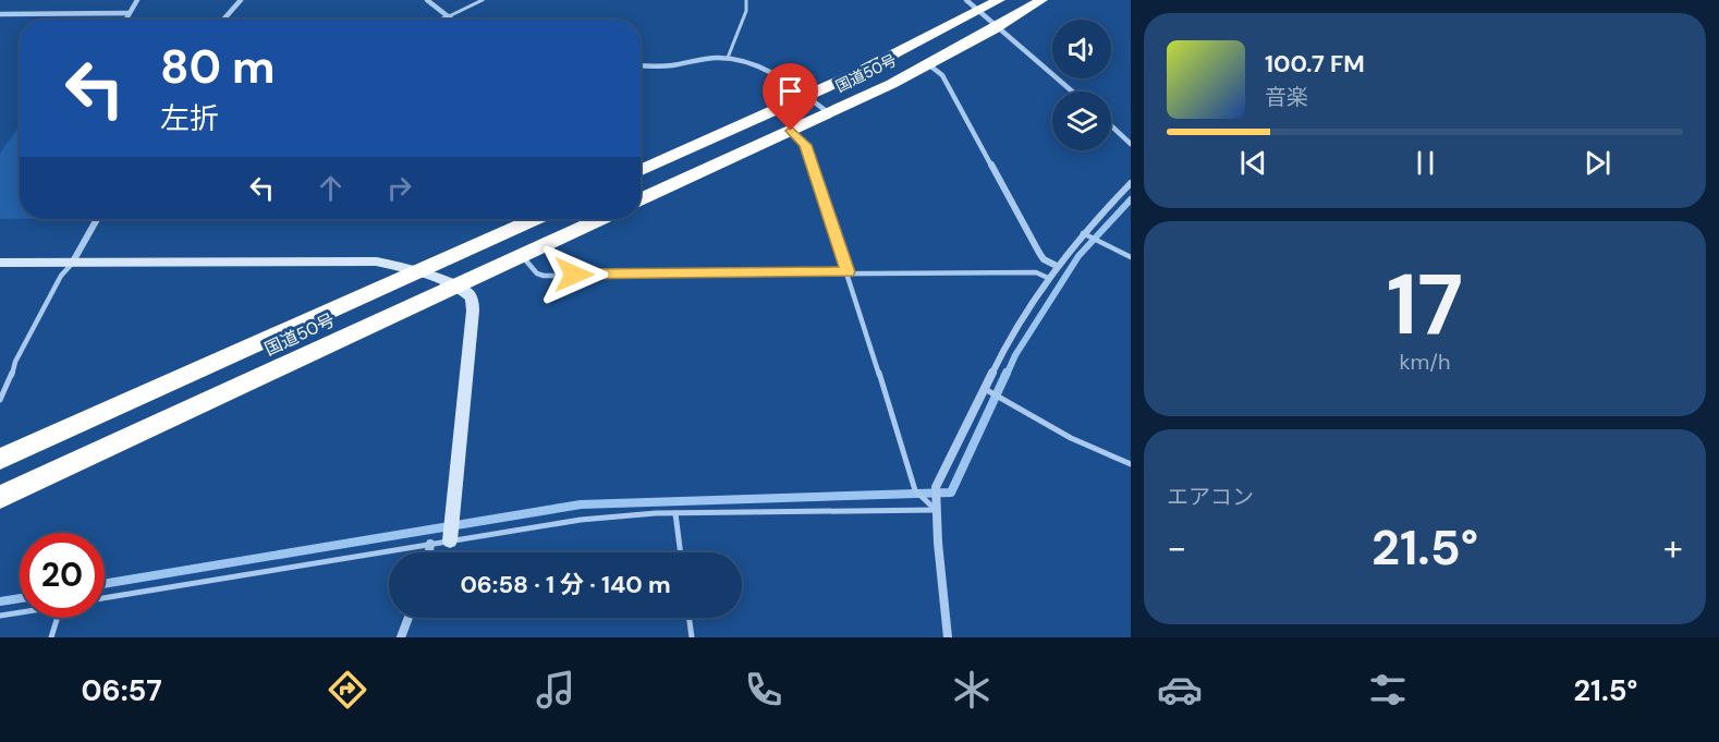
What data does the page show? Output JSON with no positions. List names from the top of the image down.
{
  "streets": {
    "highway": ["国道50号"]
  },
  "page": {
    "turn": ["80 m", "左折"],
    "song": ["100.7 FM", "音楽"],
    "tile": [
      ["17", "km/h"],
      "エアコン"
    ],
    "heat": ["−", "21.5°", "+"],
    "limit": "20",
    "trip": "06:58 · 1 分 · 140 m",
    "tabs": ["06:57", "21.5°"]
  }
}
